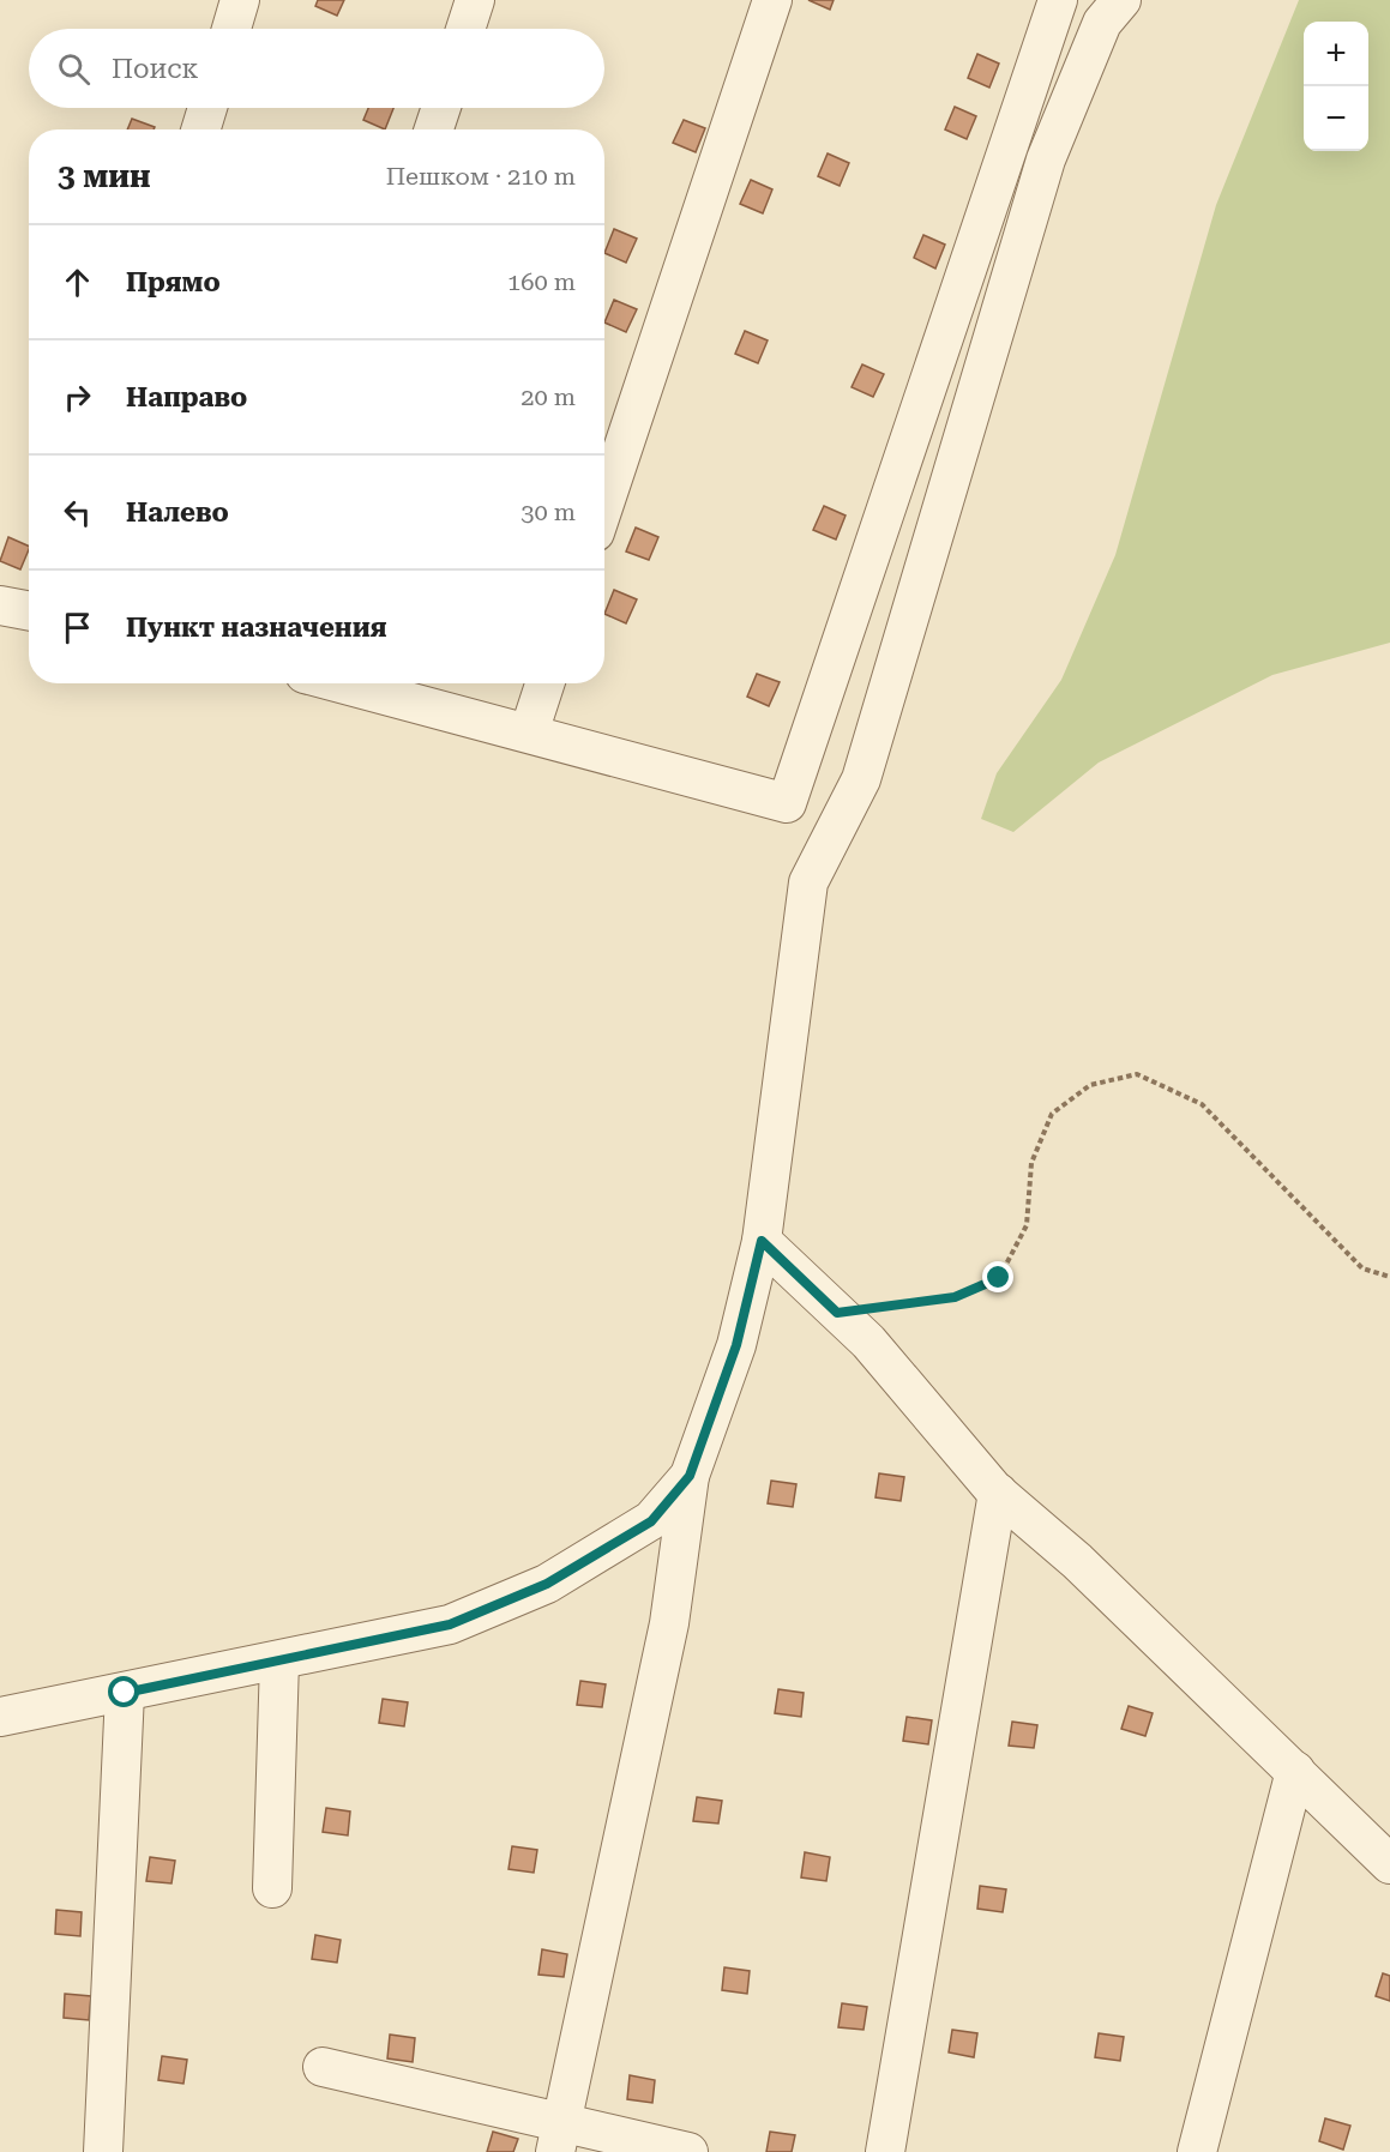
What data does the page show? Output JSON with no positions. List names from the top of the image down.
{
  "page": {
    "map_buttons": ["+", "−"],
    "search": "Поиск",
    "heading": ["3 мин", "Пешком · 210 m"],
    "list": [
      ["Прямо", "160 m"],
      ["Направо", "20 m"],
      ["Налево", "30 m"],
      "Пункт назначения"
    ]
  }
}
